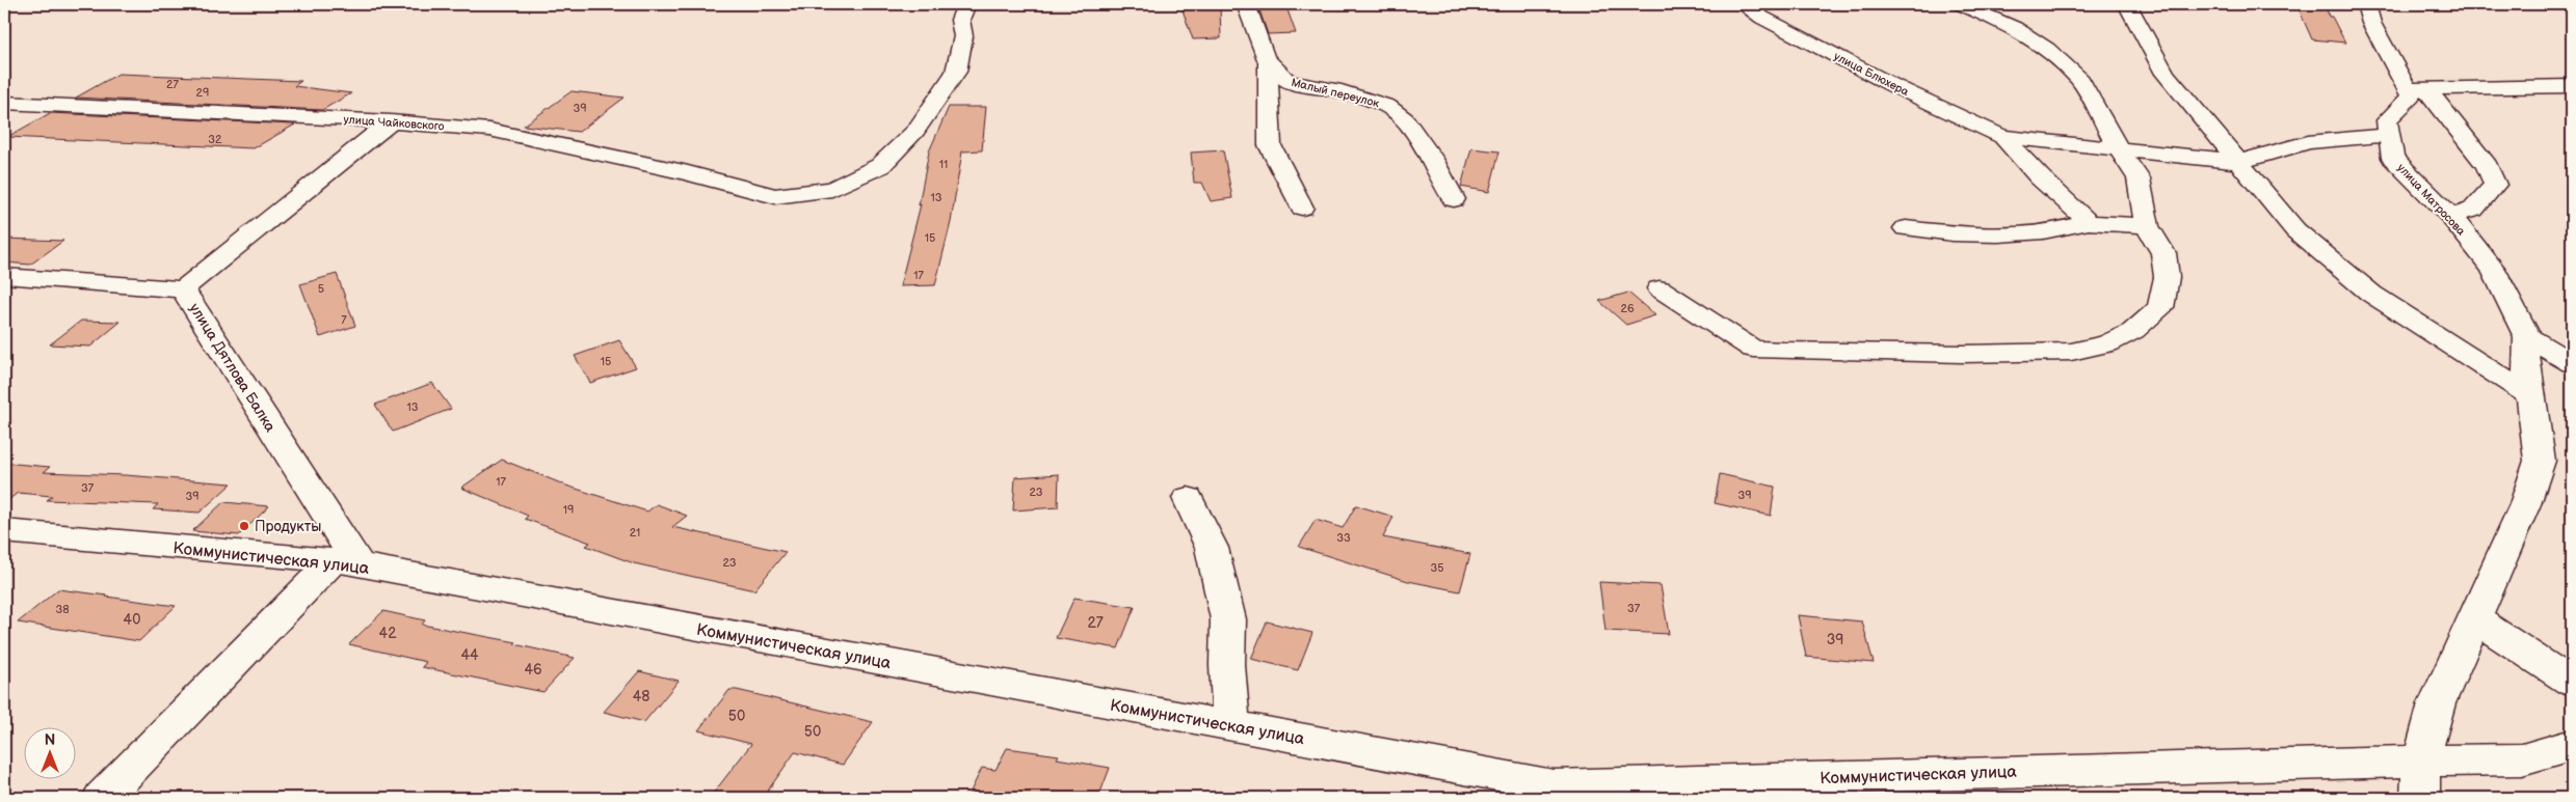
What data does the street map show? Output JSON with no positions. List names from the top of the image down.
{
  "streets": {
    "street": [
      "улица Блюхера",
      "Малый переулок",
      "улица Чайковского",
      "улица Матросова",
      "улица Дятлова Балка",
      "Коммунистическая улица"
    ]
  },
  "crossings": [
    ["улица Чайковского", "улица Дятлова Балка"],
    ["улица Дятлова Балка", "Коммунистическая улица"]
  ],
  "places": ["Продукты"],
  "house_numbers": [
    "27",
    "29",
    "39",
    "32",
    "11",
    "13",
    "15",
    "17",
    "5",
    "26",
    "7",
    "15",
    "13",
    "17",
    "37",
    "23",
    "39",
    "39",
    "19",
    "21",
    "33",
    "23",
    "35",
    "37",
    "38",
    "40",
    "27",
    "42",
    "39",
    "44",
    "46",
    "48",
    "50",
    "50"
  ],
  "north": "top"
}
